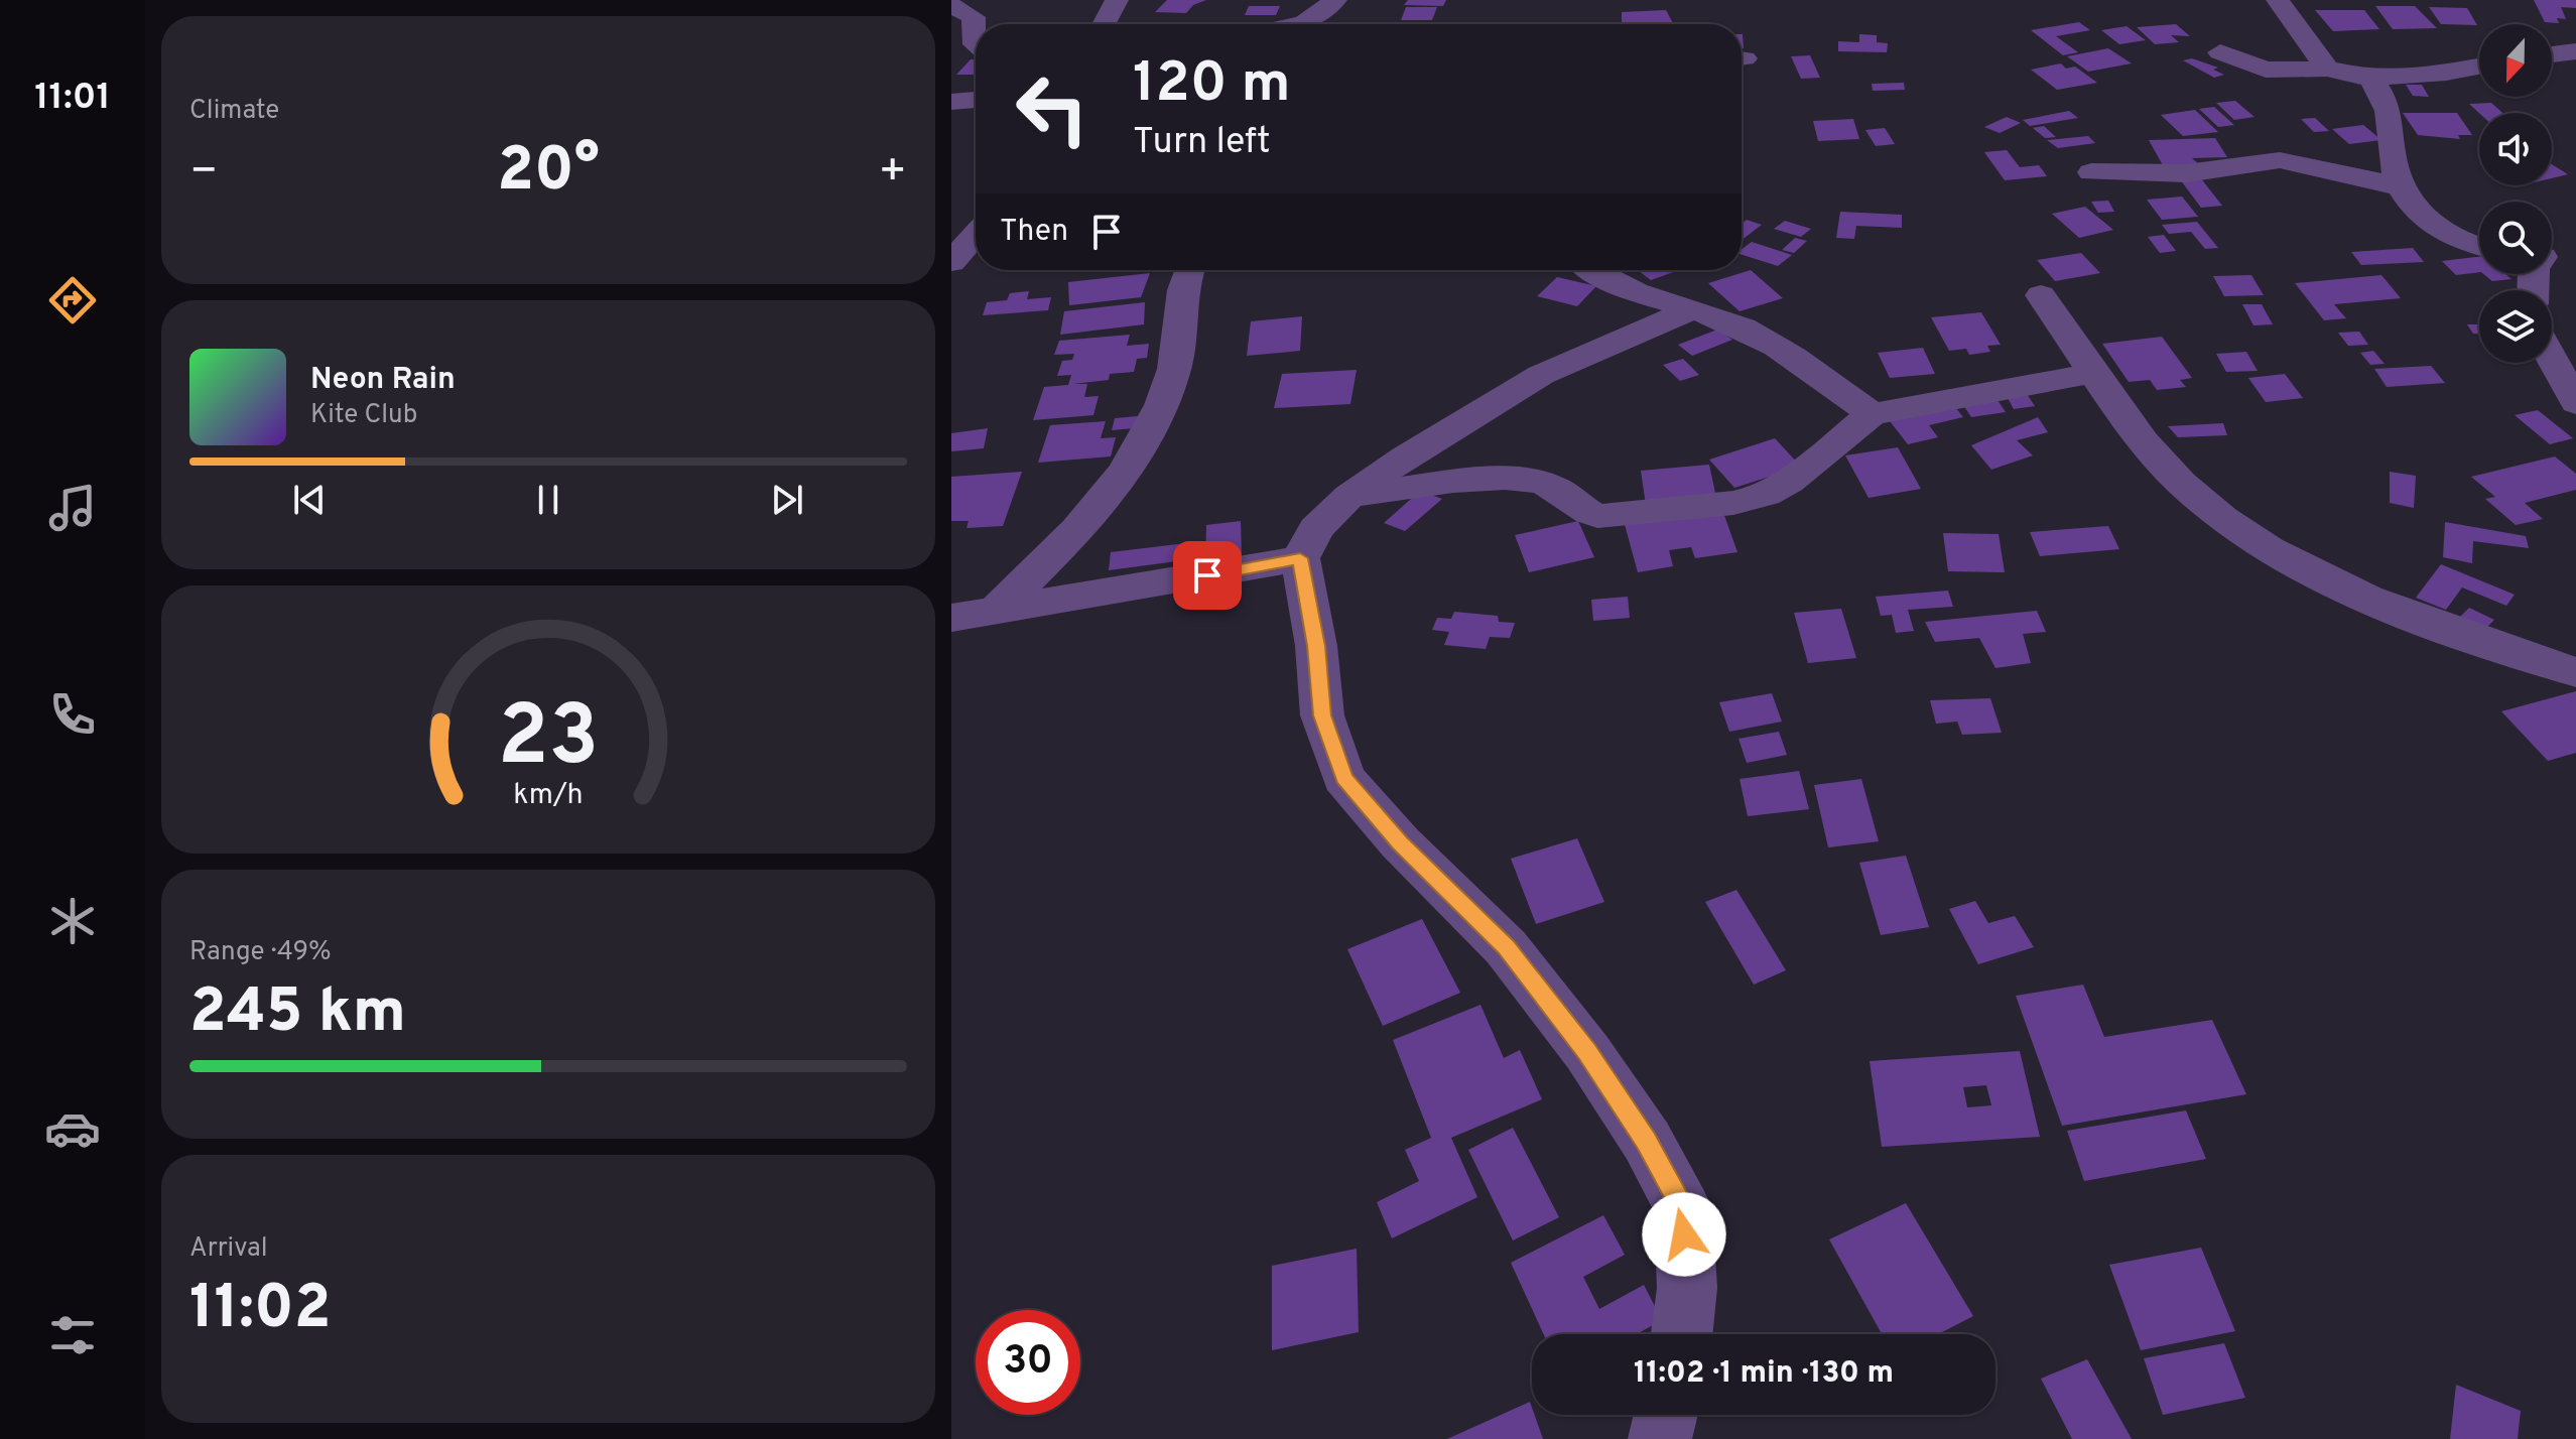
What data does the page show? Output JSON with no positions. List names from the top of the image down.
{
  "north": "bottom",
  "page": {
    "tabs": "11:01",
    "tile": [
      "Climate",
      ["Range · 49%", "245 km"],
      ["Arrival", "11:02"]
    ],
    "turn": ["120 m", "Turn left"],
    "heat": ["−", "20°", "+"],
    "then": "Then",
    "song": ["Neon Rain", "Kite Club"],
    "limit": "30",
    "trip": "11:02 · 1 min · 130 m",
    "gauge": ["23", "km/h"]
  }
}
